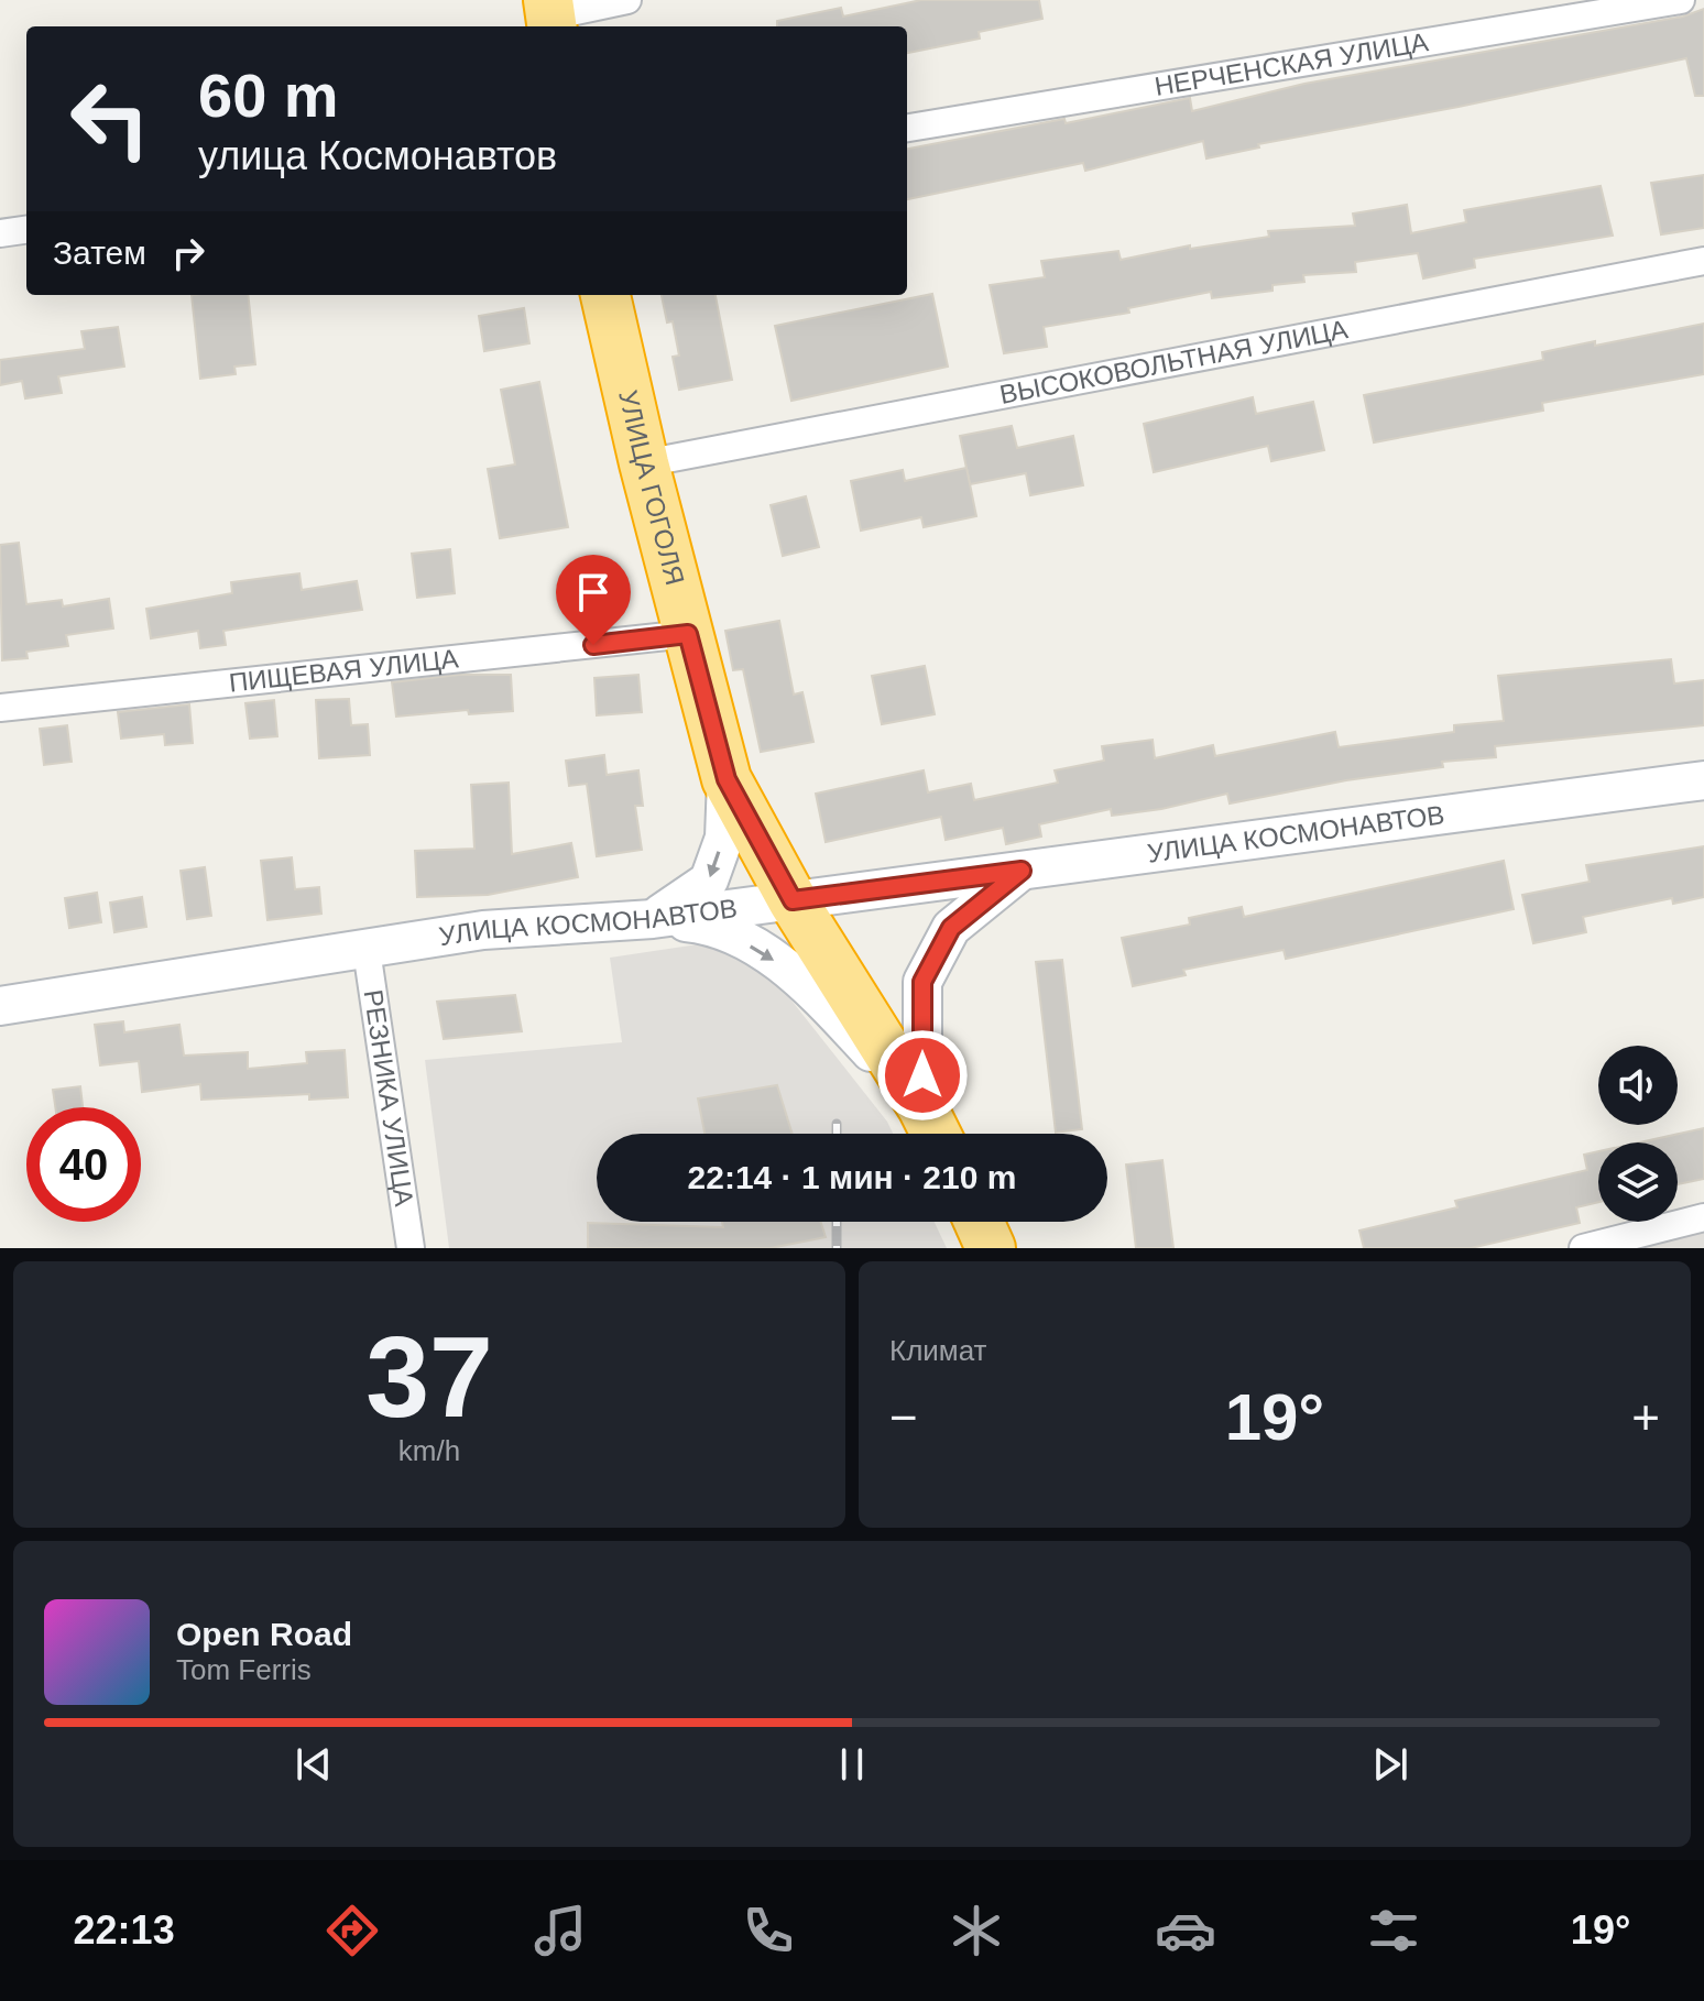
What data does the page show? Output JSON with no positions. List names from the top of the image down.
{
  "streets": {
    "highway": ["УЛИЦА ГОГОЛЯ"],
    "street": [
      "НЕРЧЕНСКАЯ УЛИЦА",
      "ВЫСОКОВОЛЬТНАЯ УЛИЦА",
      "ПИЩЕВАЯ УЛИЦА",
      "УЛИЦА КОСМОНАВТОВ",
      "РЕЗНИКА УЛИЦА"
    ]
  },
  "crossings": [
    ["ВЫСОКОВОЛЬТНАЯ УЛИЦА", "УЛИЦА ГОГОЛЯ"],
    ["УЛИЦА ГОГОЛЯ", "ПИЩЕВАЯ УЛИЦА"],
    ["УЛИЦА ГОГОЛЯ", "УЛИЦА КОСМОНАВТОВ"],
    ["УЛИЦА КОСМОНАВТОВ", "РЕЗНИКА УЛИЦА"]
  ],
  "page": {
    "turn": ["60 m", "улица Космонавтов"],
    "then": "Затем",
    "limit": "40",
    "trip": "22:14 · 1 мин · 210 m",
    "tile": [
      ["37", "km/h"],
      "Климат"
    ],
    "heat": ["−", "19°", "+"],
    "song": ["Open Road", "Tom Ferris"],
    "tabs": ["22:13", "19°"]
  }
}
